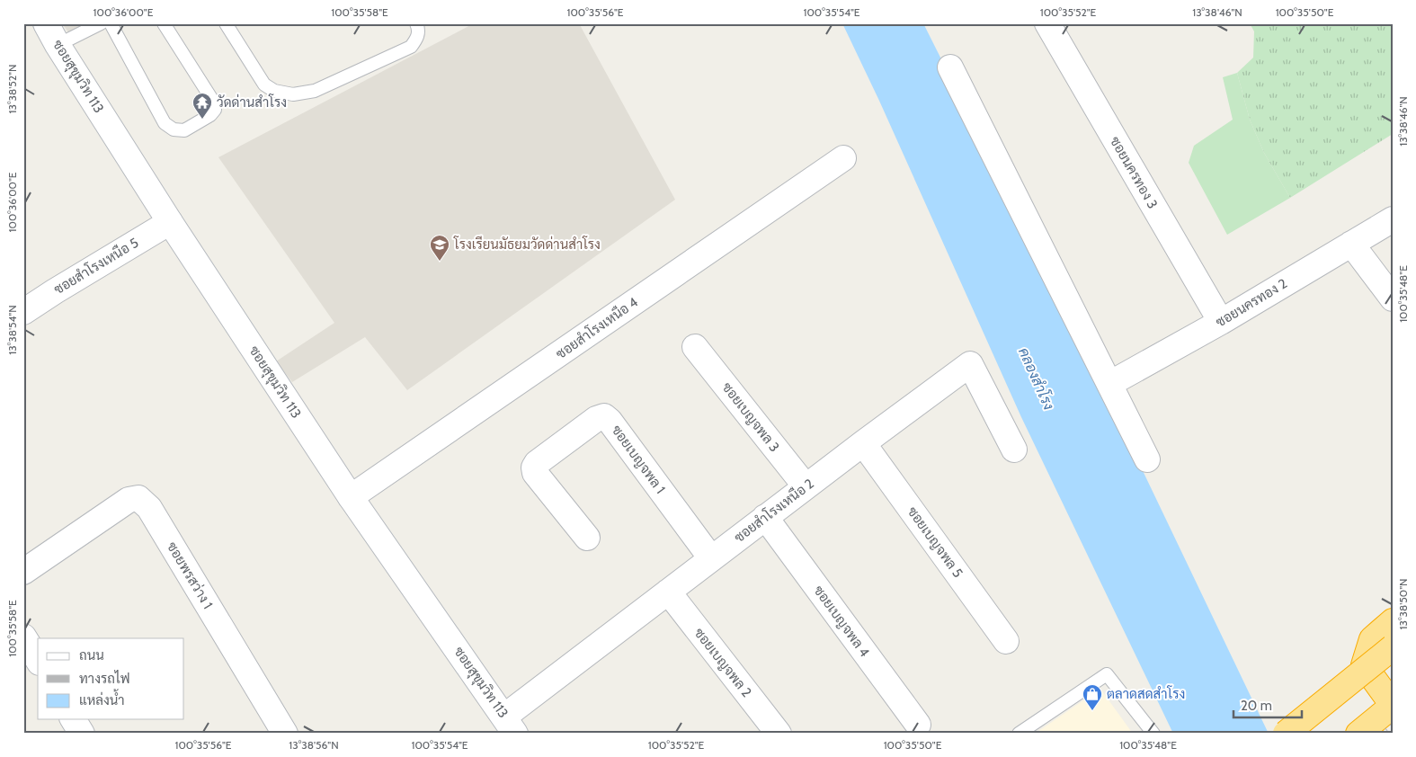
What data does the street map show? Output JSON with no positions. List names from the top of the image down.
{
  "streets": {
    "street": [
      "ซอยสุขุมวิท 113",
      "ซอยนครทอง 3",
      "ซอยสำโรงเหนือ 5",
      "ซอยนครทอง 2",
      "ซอยสำโรงเหนือ 4",
      "ซอยเบญจพล 3",
      "ซอยเบญจพล 1",
      "ซอยสำโรงเหนือ 2",
      "ซอยเบญจพล 5",
      "ซอยพรสว่าง 1",
      "ซอยเบญจพล 4",
      "ซอยเบญจพล 2"
    ]
  },
  "crossings": [
    ["ซอยสุขุมวิท 113", "ซอยสำโรงเหนือ 5"],
    ["ซอยสุขุมวิท 113", "ซอยสำโรงเหนือ 4"],
    ["ซอยสุขุมวิท 113", "ซอยสำโรงเหนือ 2"],
    ["ซอยนครทอง 3", "ซอยนครทอง 2"],
    ["ซอยเบญจพล 3", "ซอยสำโรงเหนือ 2"],
    ["ซอยเบญจพล 1", "ซอยสำโรงเหนือ 2"],
    ["ซอยสำโรงเหนือ 2", "ซอยเบญจพล 5"],
    ["ซอยสำโรงเหนือ 2", "ซอยเบญจพล 4"],
    ["ซอยสำโรงเหนือ 2", "ซอยเบญจพล 2"]
  ],
  "water": ["คลองสำโรง"],
  "places": {
    "temple": ["วัดด่านสำโรง"],
    "school or university": ["โรงเรียนมัธยมวัดด่านสำโรง"],
    "shop": ["ตลาดสดสำโรง"]
  },
  "legend": ["ถนน", "ทางรถไฟ", "แหล่งน้ำ"],
  "scale_bar": "20 m",
  "coordinates": [
    "100°36'00\"E",
    "100°35'58\"E",
    "100°35'56\"E",
    "100°35'54\"E",
    "100°35'52\"E",
    "13°38'46\"N",
    "100°35'50\"E",
    "13°38'52\"N",
    "100°35'48\"E",
    "13°38'54\"N",
    "13°38'50\"N",
    "13°38'56\"N"
  ]
}
